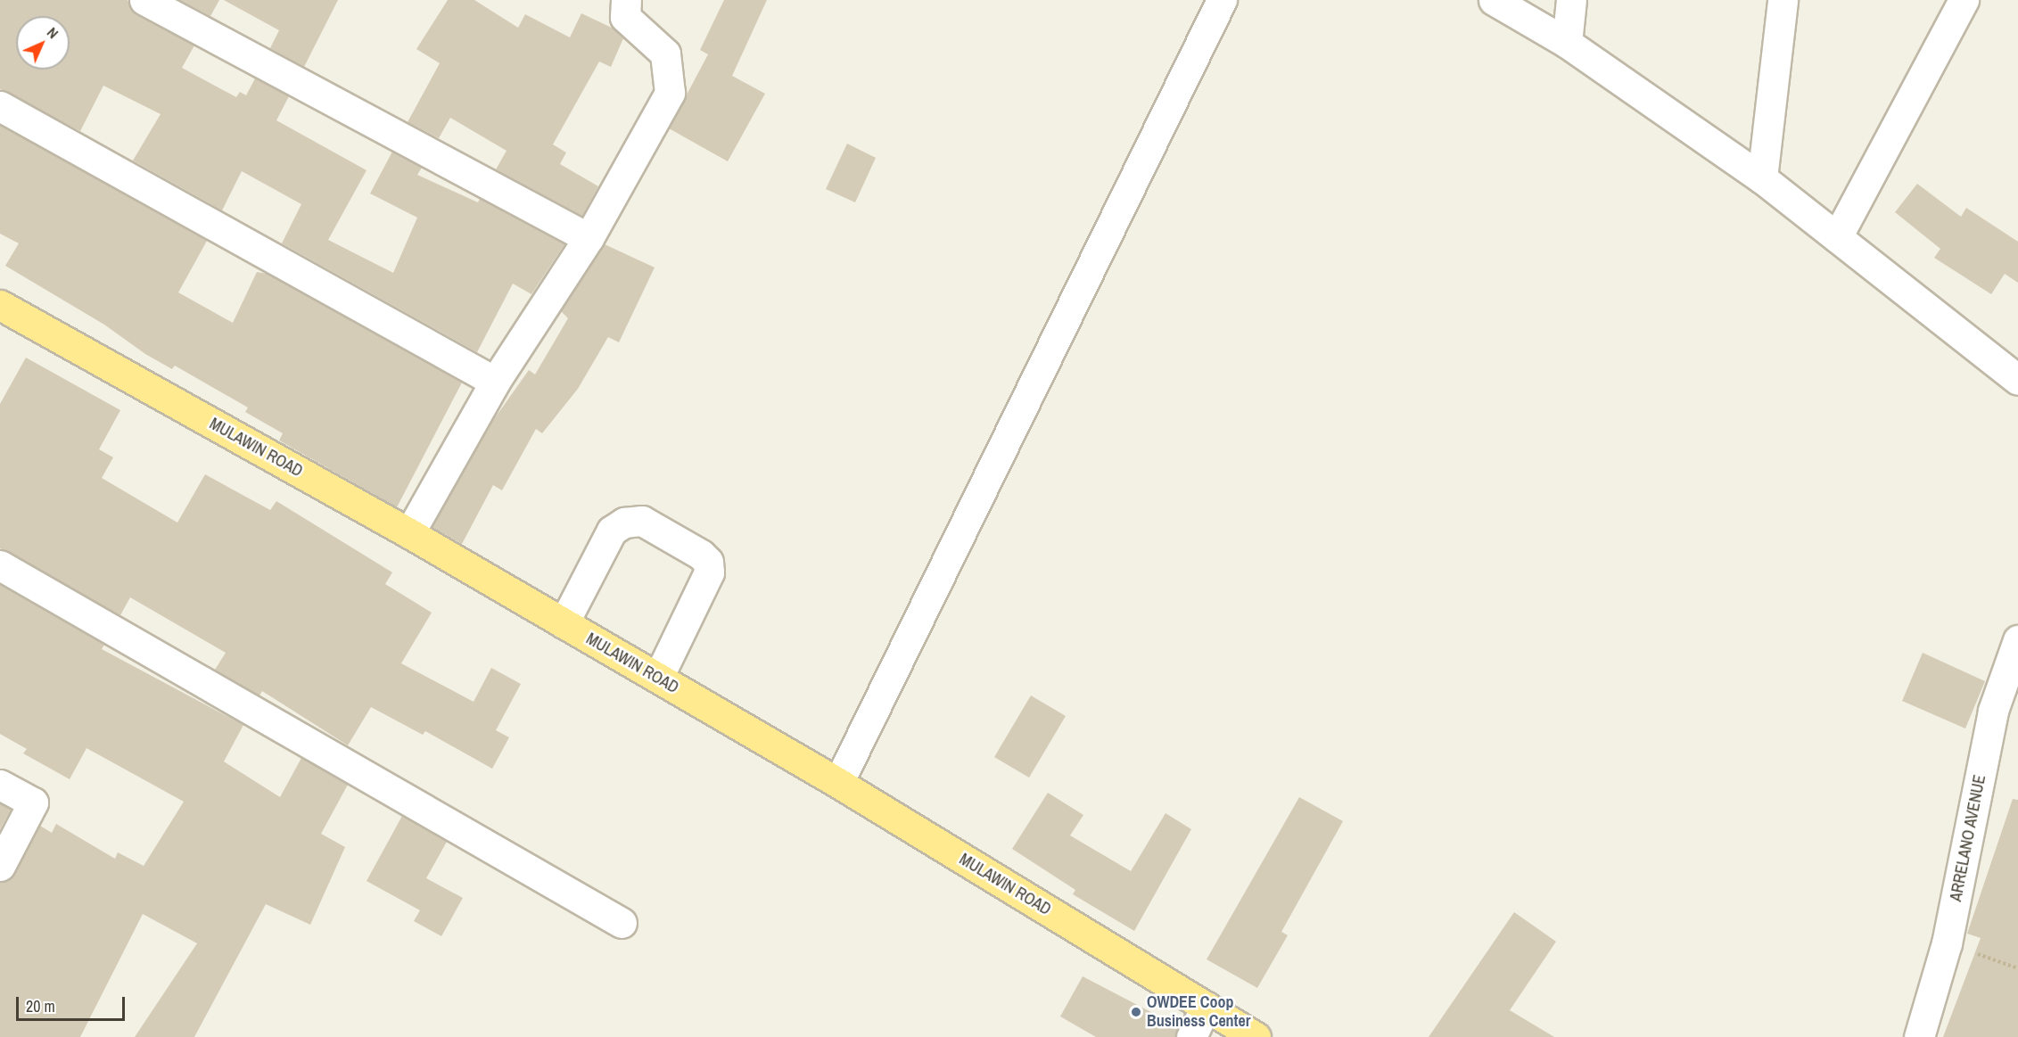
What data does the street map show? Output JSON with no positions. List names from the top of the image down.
{
  "streets": {
    "main road": ["MULAWIN ROAD"],
    "street": ["ARRELANO AVENUE"]
  },
  "places": ["OWDEE Coop Business Center"],
  "scale_bar": "20 m",
  "north": "top right"
}
